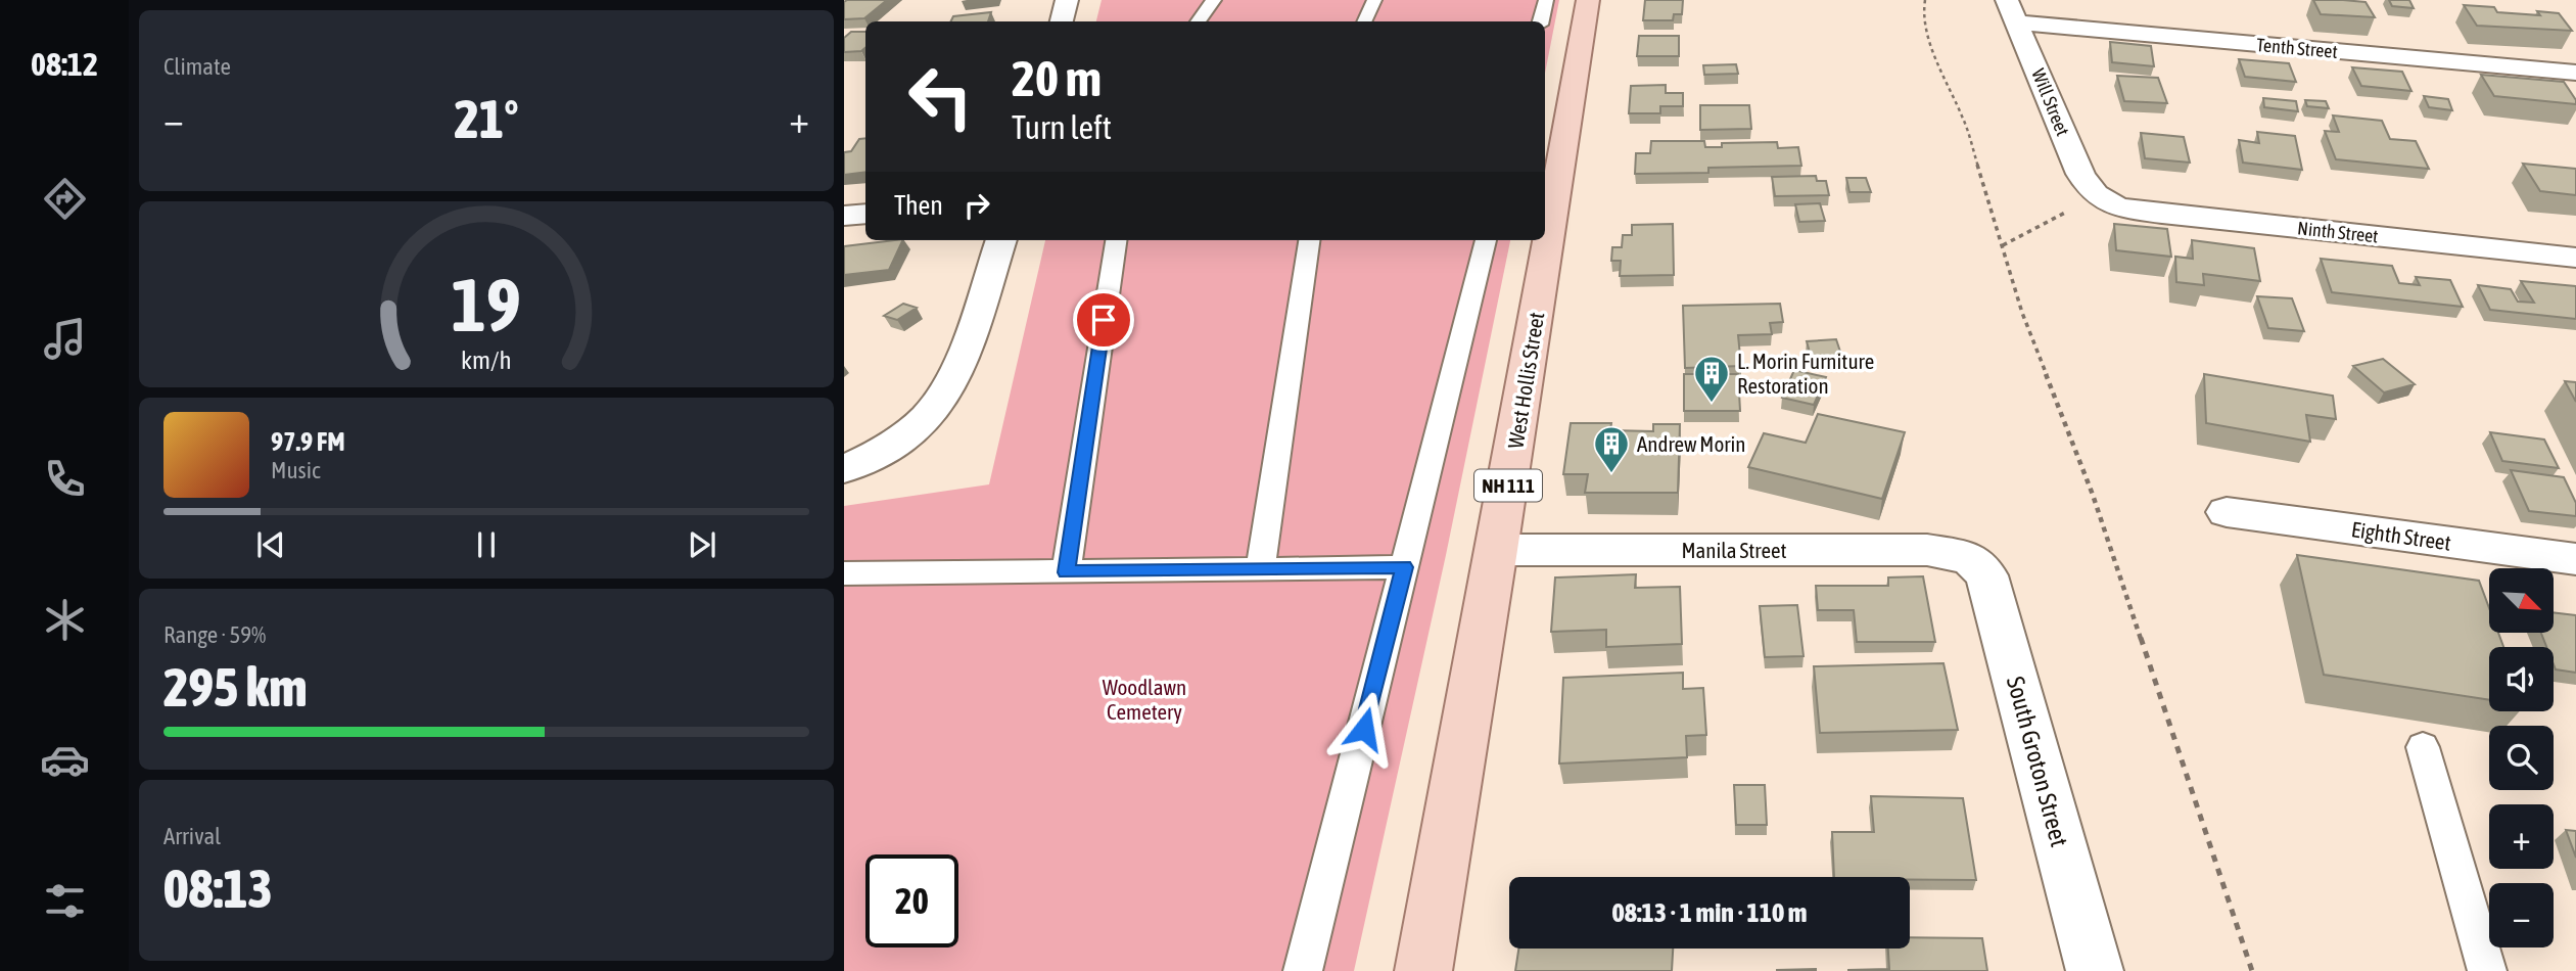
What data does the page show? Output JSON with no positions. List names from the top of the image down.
{
  "streets": {
    "main road": ["West Hollis Street", "NH 111"],
    "street": [
      "Tenth Street",
      "Will Street",
      "Ninth Street",
      "Eighth Street",
      "Manila Street",
      "South Groton Street"
    ]
  },
  "crossings": [
    ["Tenth Street", "Will Street"],
    ["Will Street", "Ninth Street"],
    ["West Hollis Street", "Manila Street"],
    ["Manila Street", "South Groton Street"]
  ],
  "parks": ["Woodlawn Cemetery"],
  "places": {
    "building": ["L. Morin Furniture Restoration", "Andrew Morin"]
  },
  "north": "bottom right",
  "page": {
    "tabs": "08:12",
    "tile": [
      "Climate",
      ["Range · 59%", "295 km"],
      ["Arrival", "08:13"]
    ],
    "turn": ["20 m", "Turn left"],
    "heat": ["−", "21°", "+"],
    "then": "Then",
    "song": ["97.9 FM", "Music"],
    "map_buttons": ["+", "−"],
    "limit": "20",
    "trip": "08:13 · 1 min · 110 m",
    "gauge": ["19", "km/h"]
  }
}
